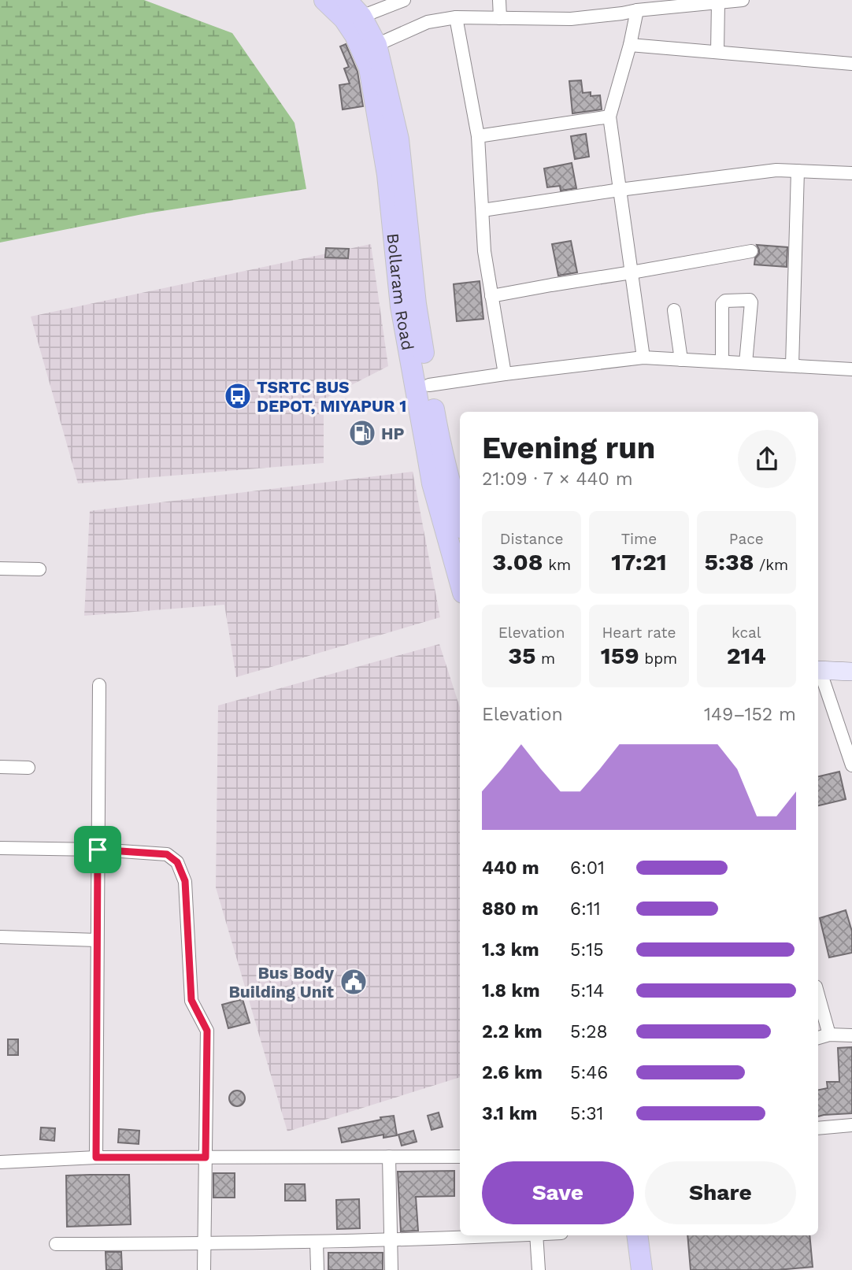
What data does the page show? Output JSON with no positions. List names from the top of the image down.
{
  "streets": {
    "main road": ["Bollaram Road"]
  },
  "places": {
    "bus stop": ["TSRTC BUS DEPOT, MIYAPUR 1"],
    "fuel station": ["HP"],
    "public building": ["Bus Body Building Unit"]
  },
  "page": {
    "heading": ["Evening run", "21:09 · 7 × 440 m"],
    "stats": [
      ["Distance", "3.08 km"],
      ["Time", "17:21"],
      ["Pace", "5:38 /km"],
      ["Elevation", "35 m"],
      ["Heart rate", "159 bpm"],
      ["kcal", "214"]
    ],
    "chart": ["Elevation", "149–152 m"],
    "list": [
      {
        "name": "440 m",
        "note": "6:01"
      },
      {
        "name": "880 m",
        "note": "6:11"
      },
      {
        "name": "1.3 km",
        "note": "5:15"
      },
      {
        "name": "1.8 km",
        "note": "5:14"
      },
      {
        "name": "2.2 km",
        "note": "5:28"
      },
      {
        "name": "2.6 km",
        "note": "5:46"
      },
      {
        "name": "3.1 km",
        "note": "5:31"
      }
    ],
    "buttons": ["Save", "Share"]
  }
}
